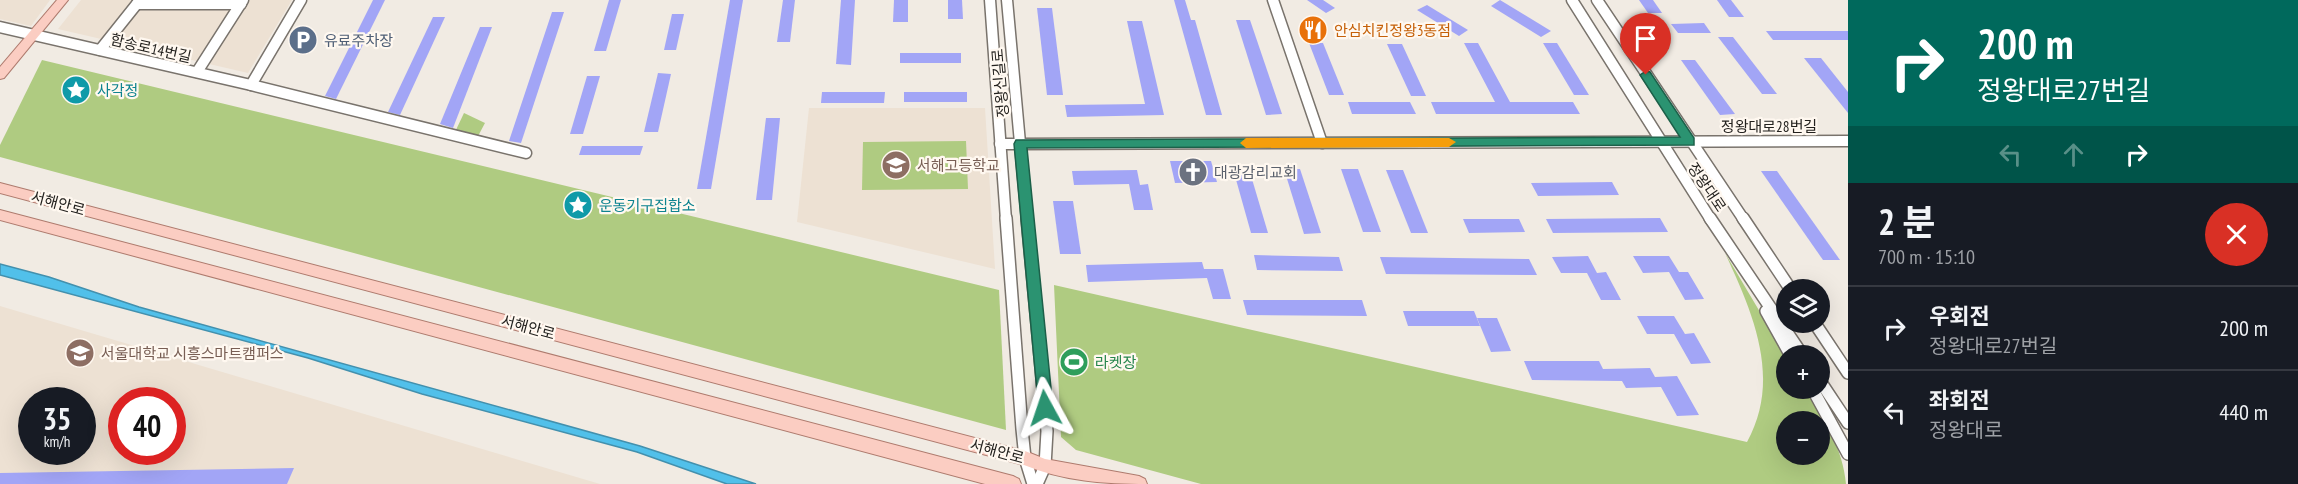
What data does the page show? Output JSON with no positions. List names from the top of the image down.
{
  "streets": {
    "main road": ["서해안로"],
    "street": [
      "함송로14번길",
      "정왕신길로",
      "정왕대로28번길",
      "정왕대로"
    ]
  },
  "crossings": [
    ["정왕신길로", "정왕대로28번길"],
    ["정왕신길로", "서해안로"],
    ["정왕대로28번길", "정왕대로"]
  ],
  "places": {
    "restaurant": ["안심치킨정왕3동점"],
    "parking": ["유료주차장"],
    "place": ["사각정", "운동기구집합소"],
    "school or university": ["서해고등학교", "서울대학교 시흥스마트캠퍼스"],
    "church": ["대광감리교회"],
    "sports": ["라켓장"]
  },
  "page": {
    "turn": ["200 m", "정왕대로27번길"],
    "heading": ["2 분", "700 m · 15:10"],
    "map_buttons": ["+", "−"],
    "list": [
      {
        "name": "우회전",
        "note": "정왕대로27번길",
        "value": "200 m"
      },
      {
        "name": "좌회전",
        "note": "정왕대로",
        "value": "440 m"
      }
    ],
    "speed": "35 km/h",
    "limit": "40"
  }
}
